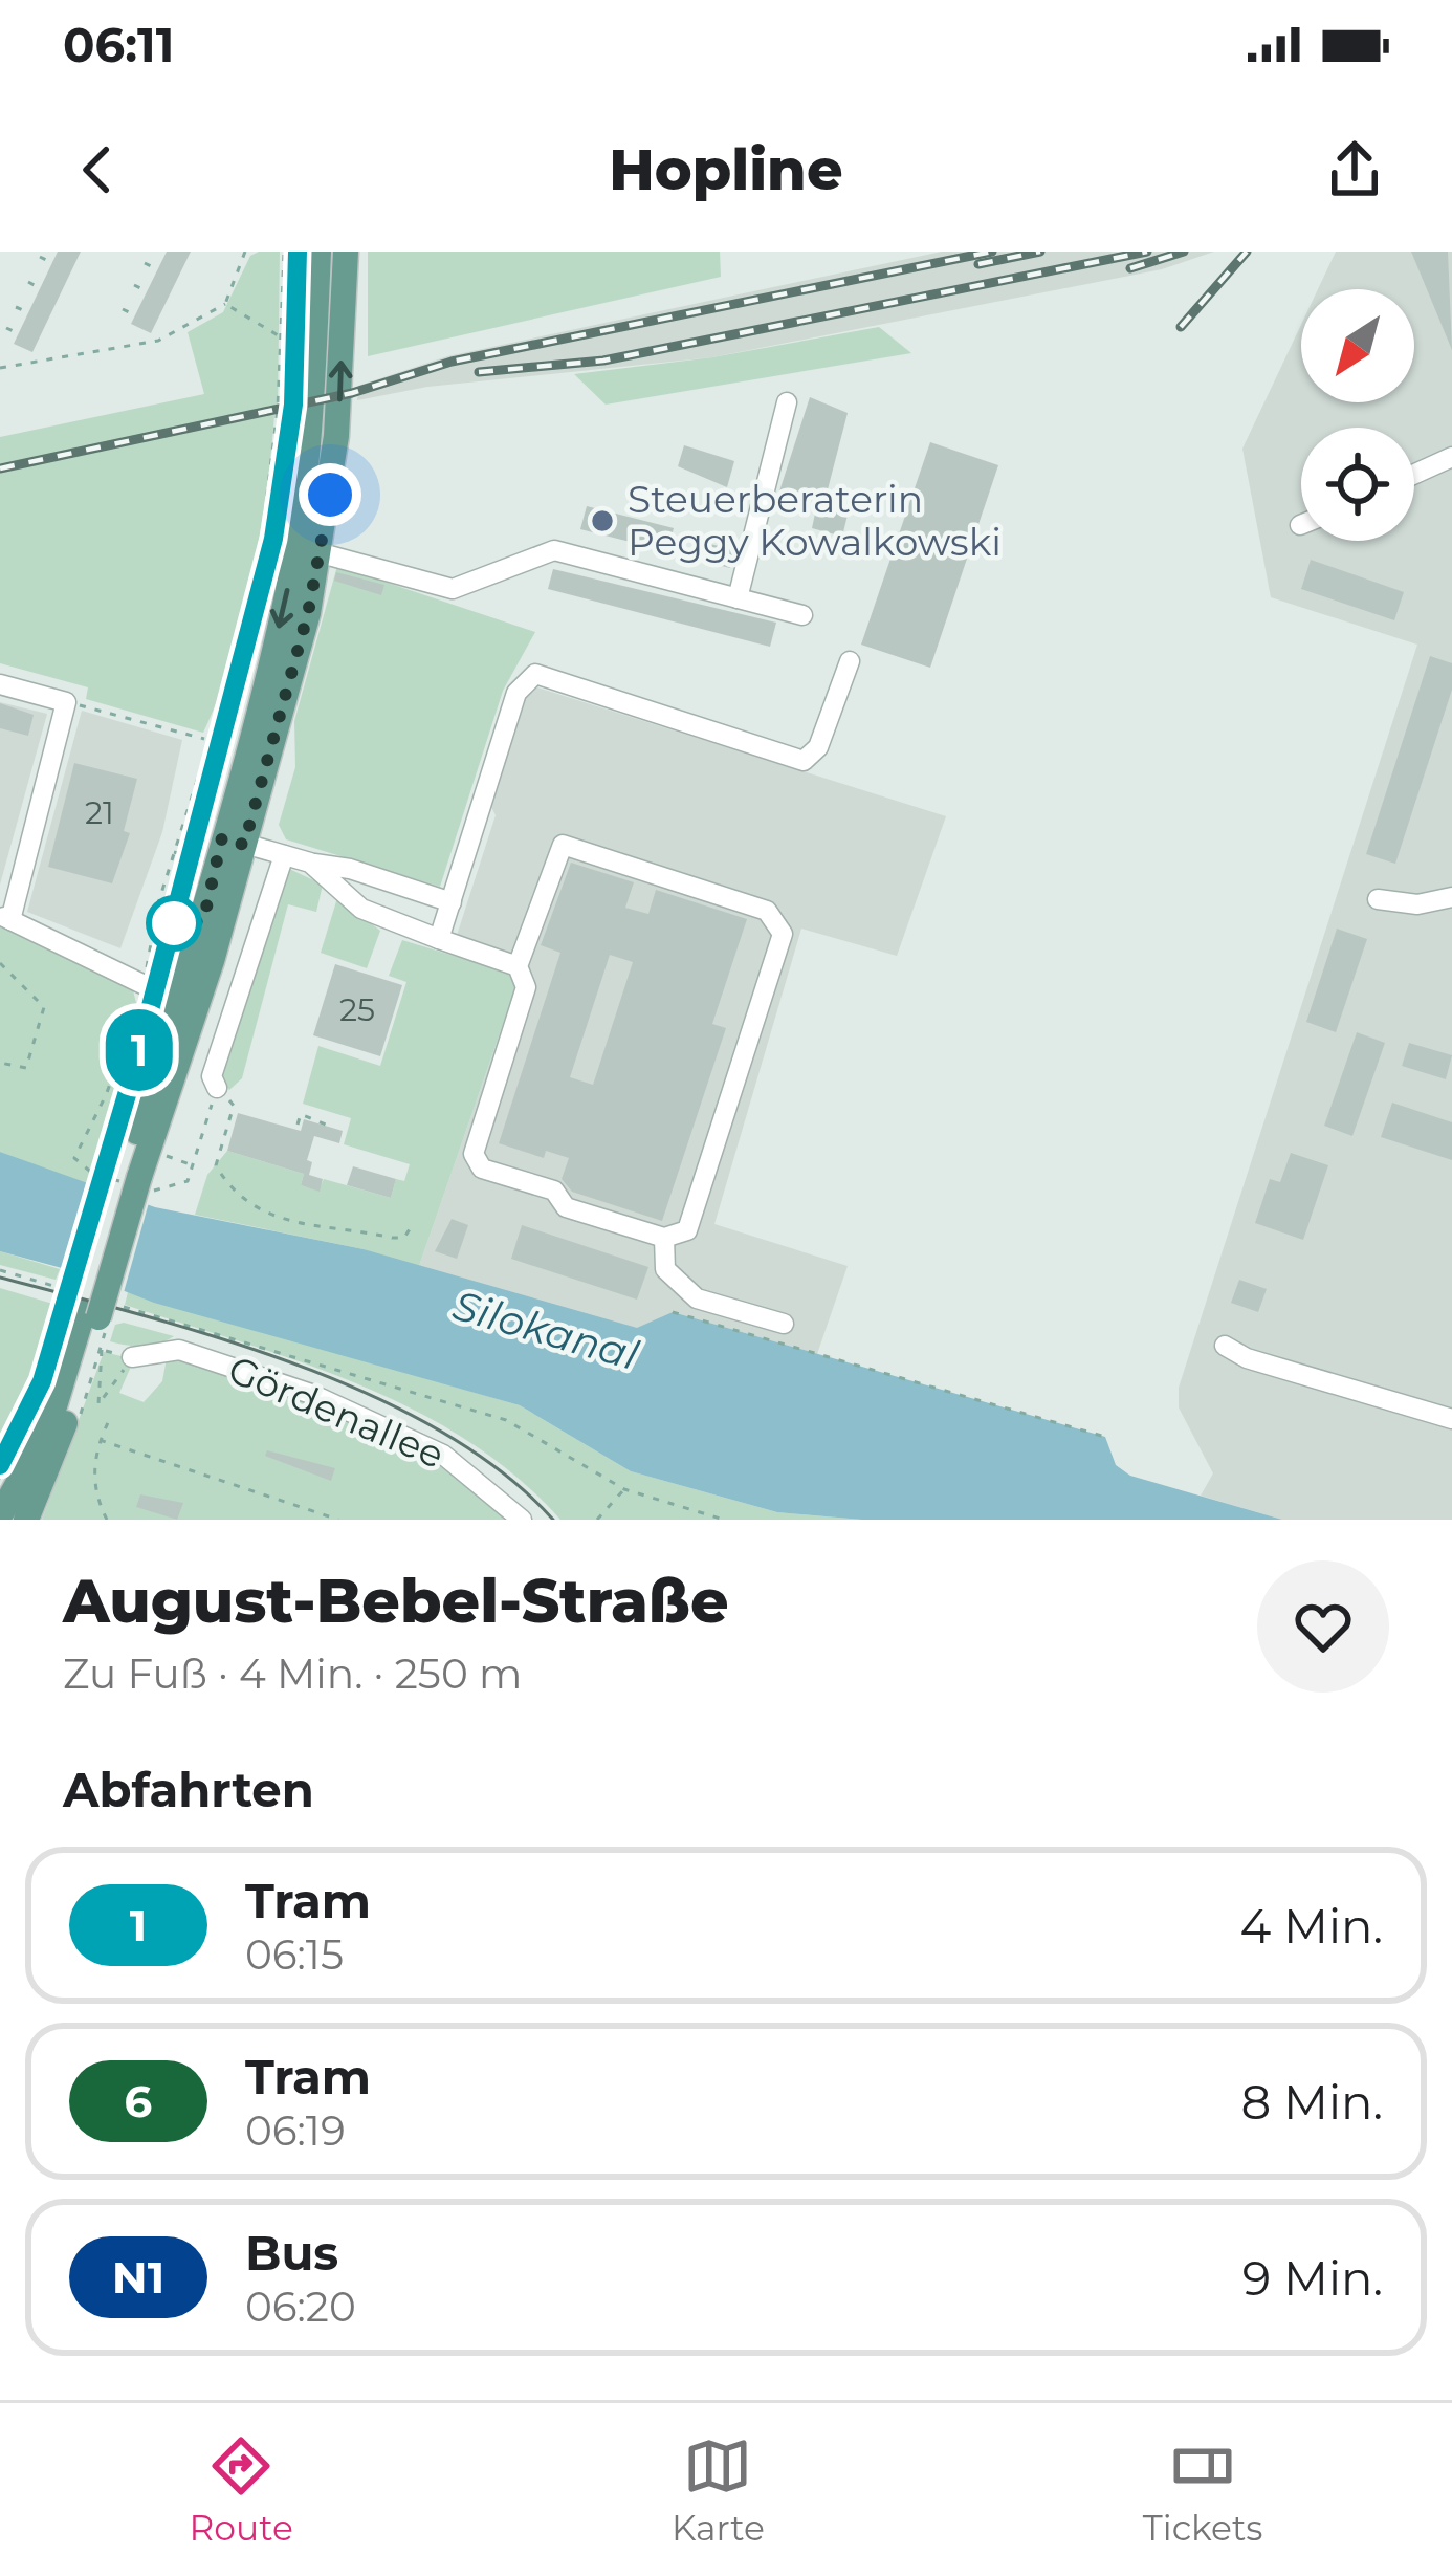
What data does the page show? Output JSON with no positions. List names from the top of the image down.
{
  "streets": {
    "street": ["Gördenallee"]
  },
  "water": ["Silokanal"],
  "places": ["Steuerberaterin Peggy Kowalkowski"],
  "lines": ["tram line 1"],
  "house_numbers": ["21", "25"],
  "north": "bottom left",
  "page": {
    "status": "06:11",
    "header": "Hopline",
    "on_map": "1",
    "heading": [
      ["August-Bebel-Straße", "Zu Fuß · 4 Min. · 250 m"],
      "Abfahrten"
    ],
    "list": [
      {
        "mark": "1",
        "name": "Tram",
        "note": "06:15",
        "value": "4 Min."
      },
      {
        "mark": "6",
        "name": "Tram",
        "note": "06:19",
        "value": "8 Min."
      },
      {
        "mark": "N1",
        "name": "Bus",
        "note": "06:20",
        "value": "9 Min."
      }
    ],
    "tabs": ["Route", "Karte", "Tickets"]
  }
}
